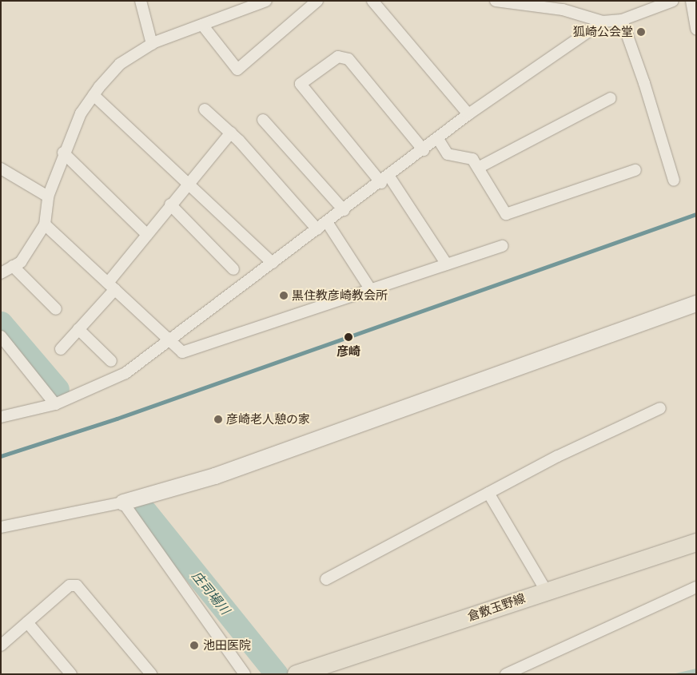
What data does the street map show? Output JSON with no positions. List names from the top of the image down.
{
  "streets": {
    "main road": ["倉敷玉野線"]
  },
  "water": ["庄司場川"],
  "places": [
    "狐崎公会堂",
    "黒住教彦崎教会所",
    "彦崎",
    "彦崎老人憩の家",
    "池田医院"
  ]
}
